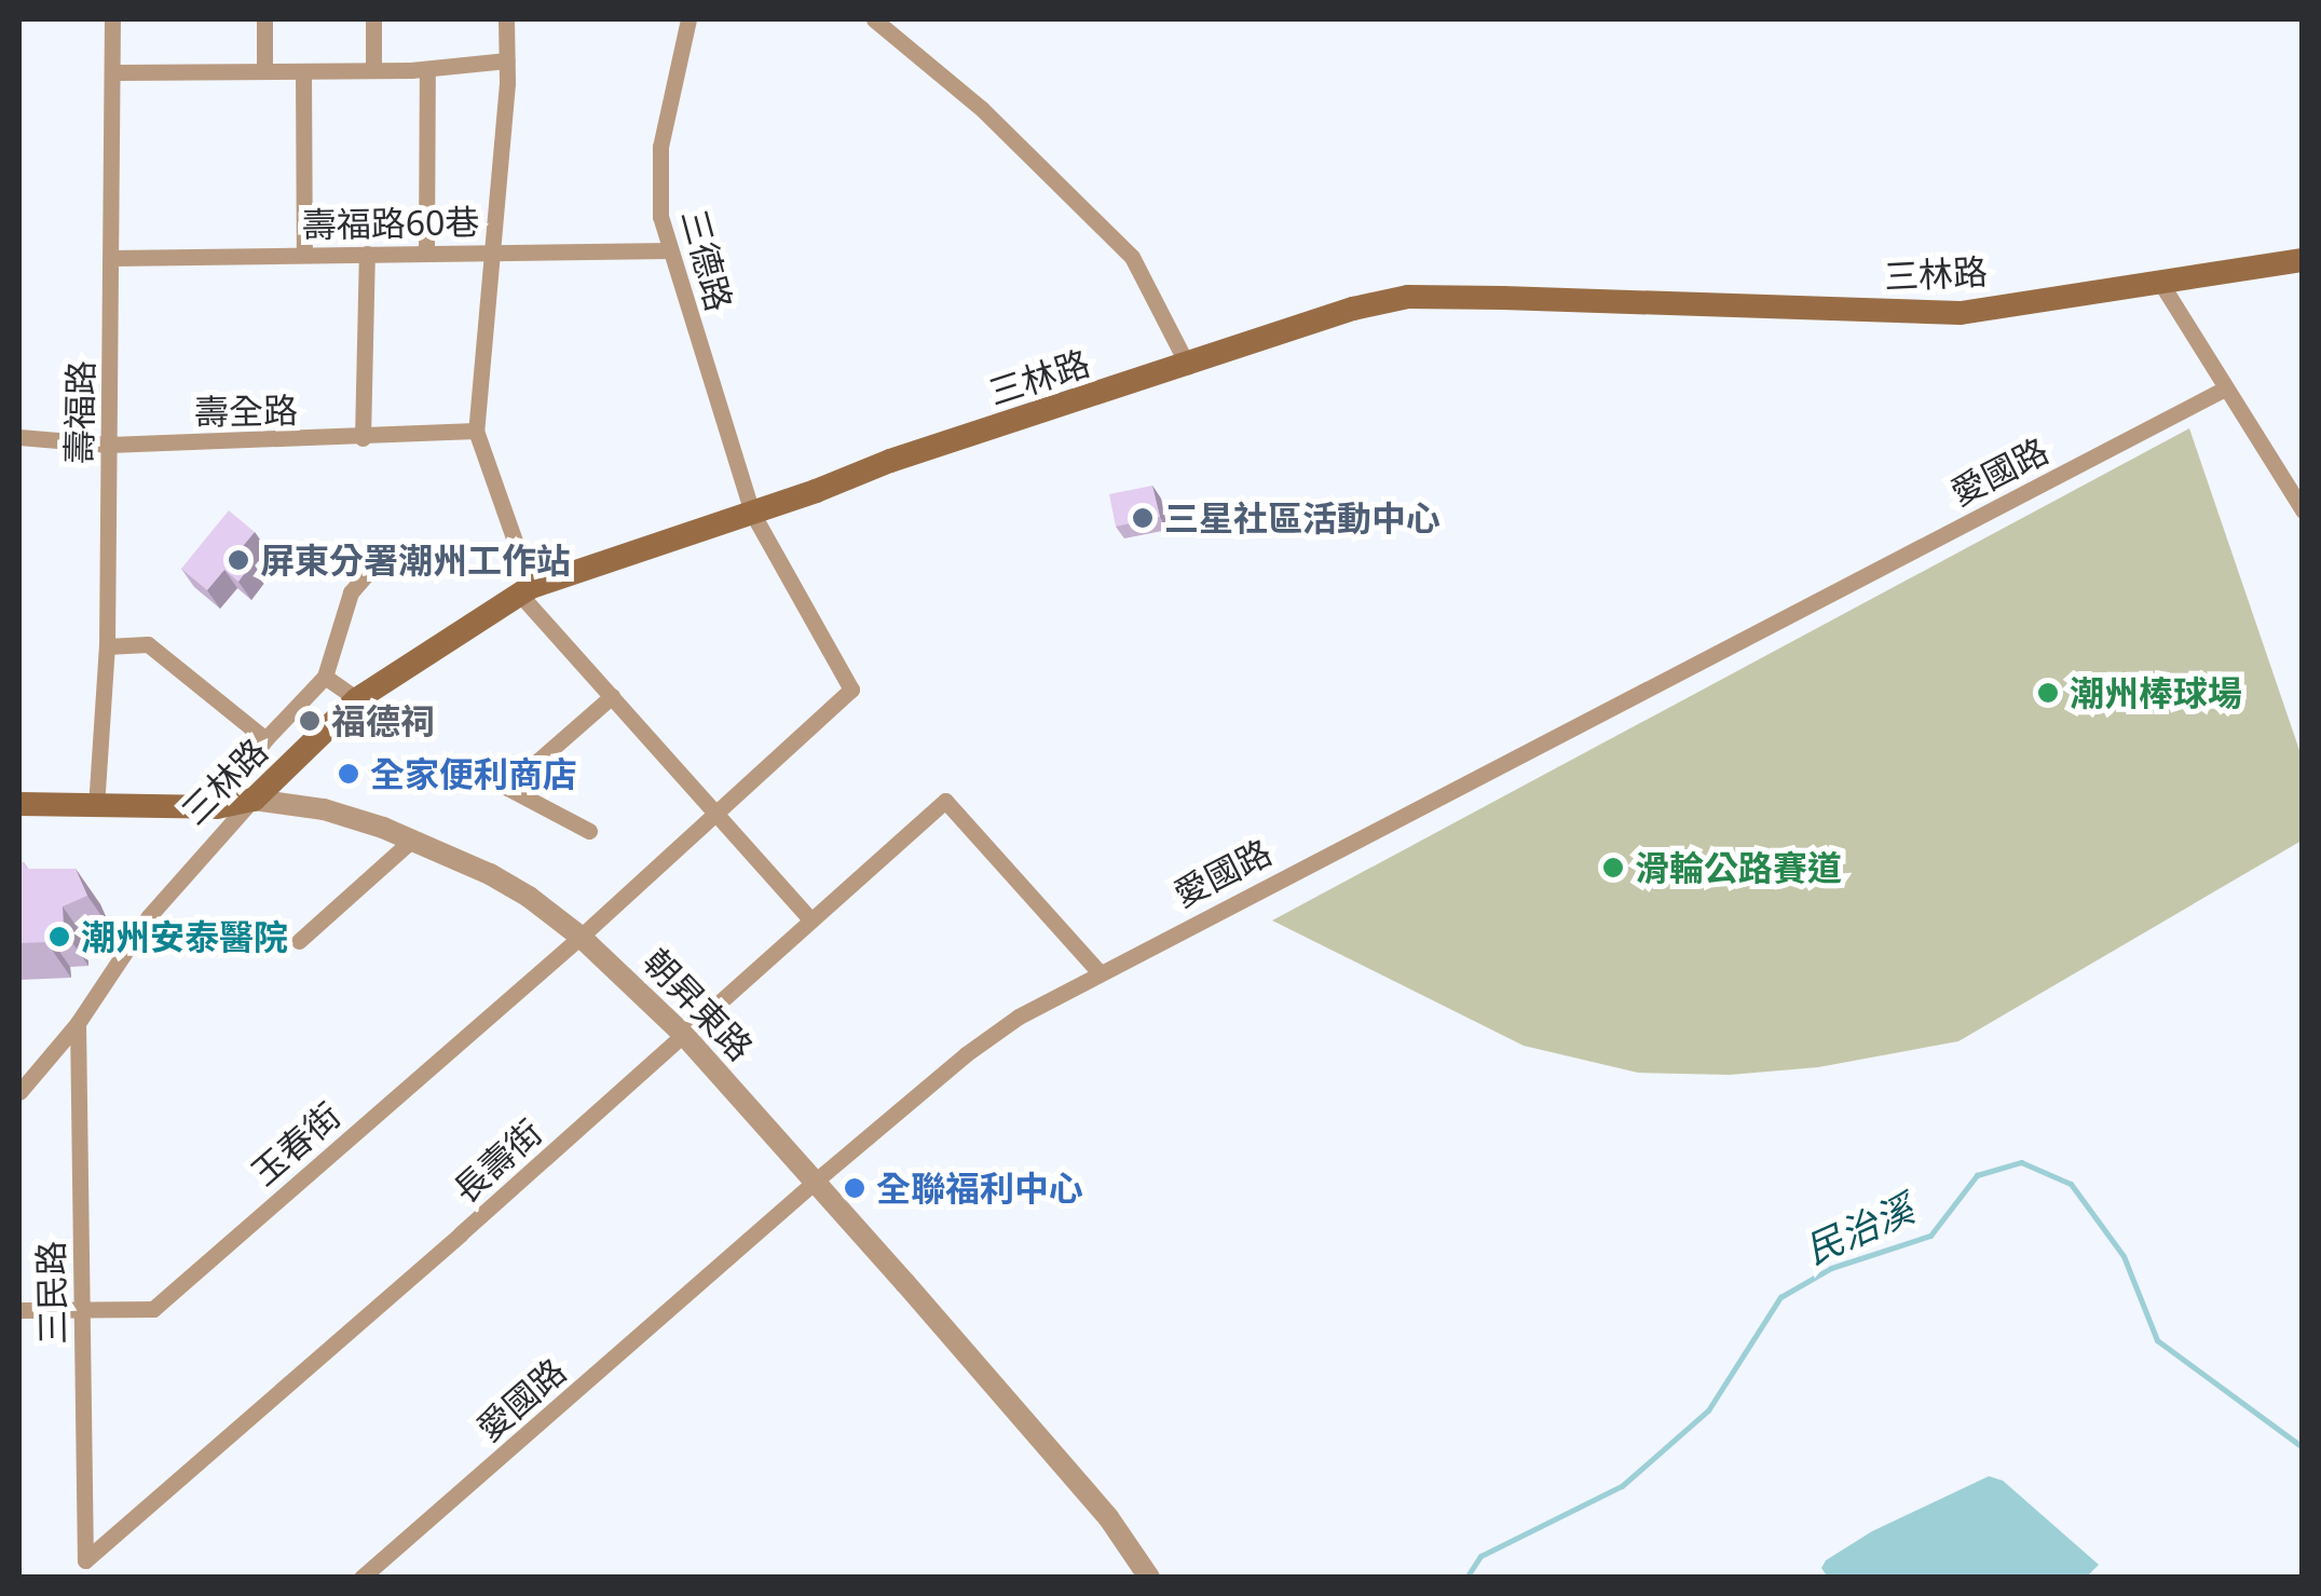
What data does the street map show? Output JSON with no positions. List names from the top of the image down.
{
  "streets": {
    "main road": ["三林路", "朝昇東路"],
    "street": [
      "壽福路60巷",
      "三德路",
      "壽全路",
      "壽福路",
      "愛國路",
      "玉春街",
      "長壽街",
      "三民路"
    ]
  },
  "crossings": [
    ["壽福路60巷", "三德路"],
    ["壽福路60巷", "壽福路"],
    ["三德路", "三林路"],
    ["三德路", "玉春街"],
    ["三林路", "朝昇東路"],
    ["三林路", "三民路"],
    ["壽全路", "壽福路"],
    ["壽福路", "朝昇東路"],
    ["愛國路", "朝昇東路"],
    ["愛國路", "長壽街"],
    ["朝昇東路", "玉春街"],
    ["朝昇東路", "長壽街"],
    ["玉春街", "三民路"],
    ["長壽街", "三民路"]
  ],
  "water": ["民治溪"],
  "places": [
    "三星社區活動中心",
    "屏東分署潮州工作站",
    "潮州棒球場",
    "福德祠",
    "全家便利商店",
    "滑輪公路賽道",
    "潮州安泰醫院",
    "全聯福利中心"
  ]
}
